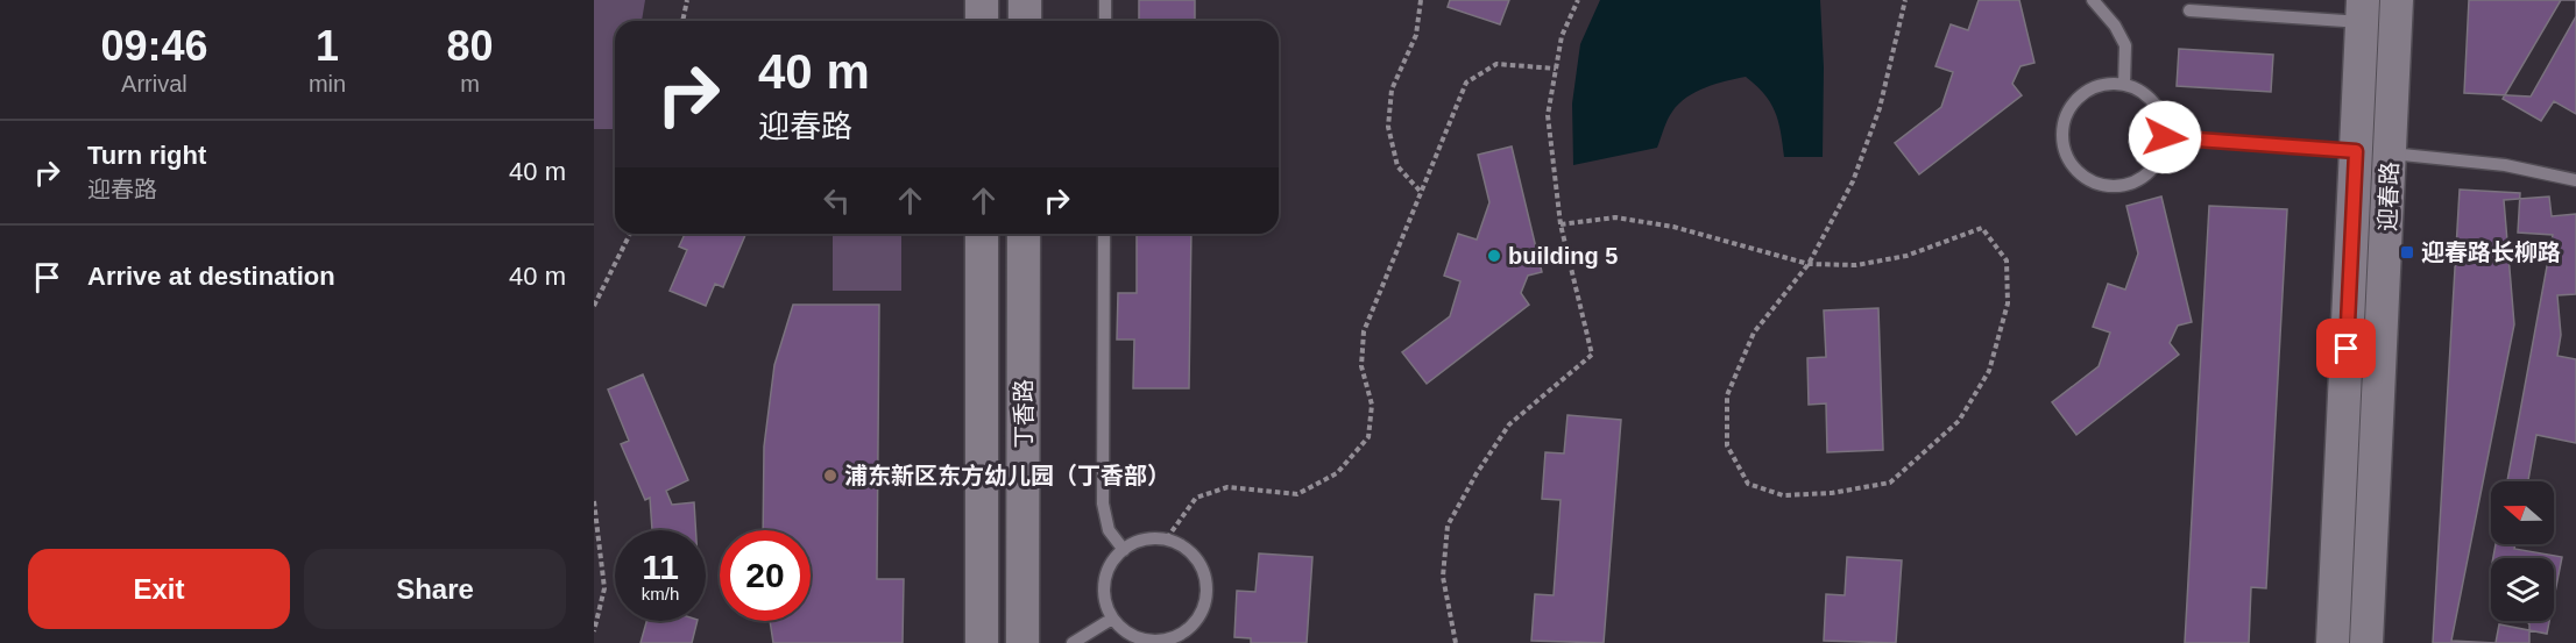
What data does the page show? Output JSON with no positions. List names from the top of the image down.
{
  "streets": {
    "street": ["迎春路", "丁香路"]
  },
  "places": {
    "transit": ["迎春路长柳路"],
    "other": ["building 5", "浦东新区东方幼儿园（丁香部）"]
  },
  "north": "left",
  "page": {
    "eta": [
      "09:46",
      "Arrival",
      "1",
      "min",
      "80",
      "m"
    ],
    "turn": ["40 m", "迎春路"],
    "list": [
      {
        "name": "Turn right",
        "note": "迎春路",
        "value": "40 m"
      },
      {
        "name": "Arrive at destination",
        "value": "40 m"
      }
    ],
    "speed": "11 km/h",
    "limit": "20",
    "buttons": ["Exit", "Share"]
  }
}
